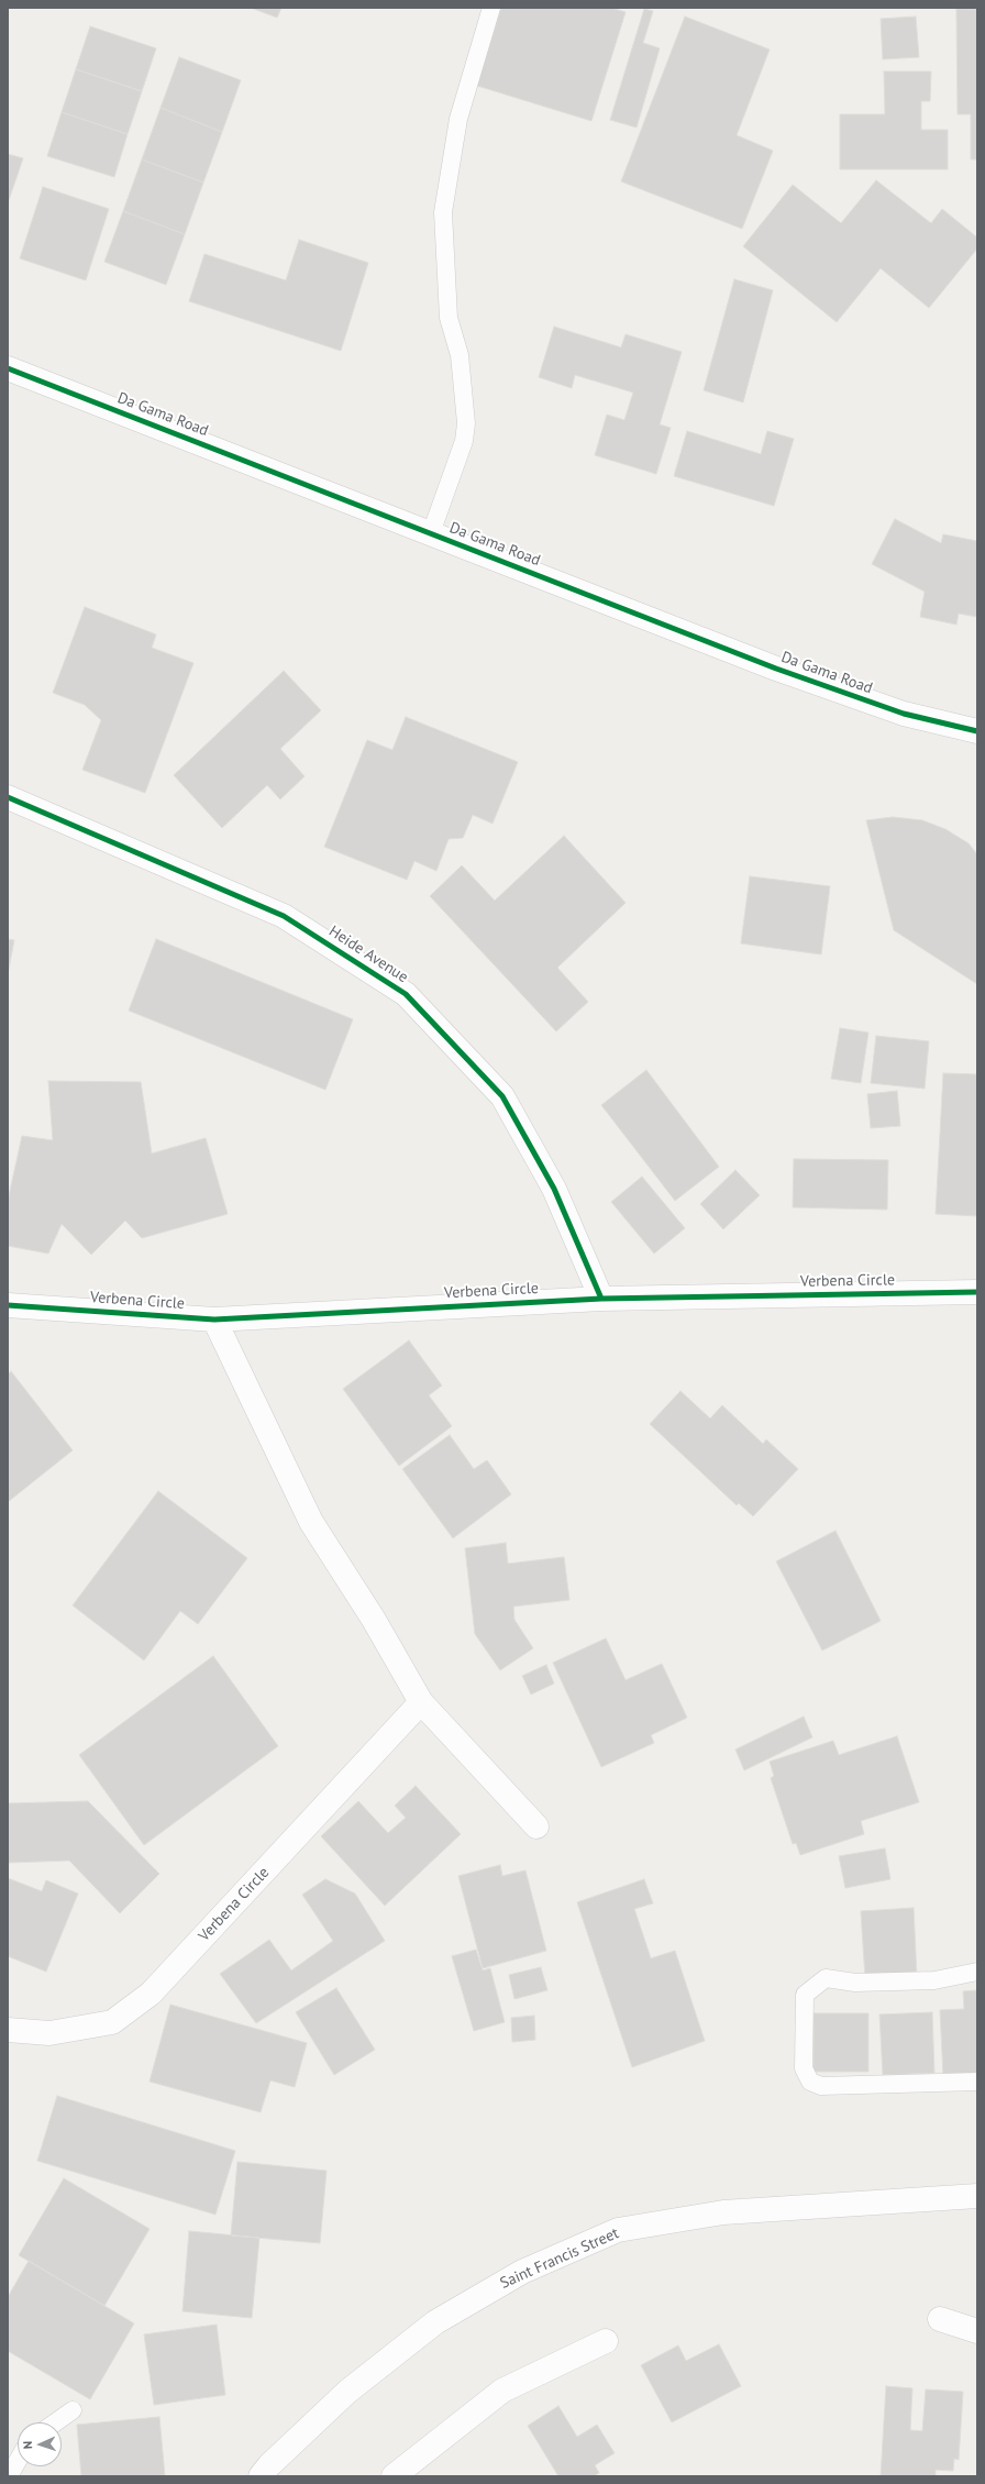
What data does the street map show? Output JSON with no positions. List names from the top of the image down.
{
  "streets": {
    "street": [
      "Da Gama Road",
      "Heide Avenue",
      "Verbena Circle",
      "Saint Francis Street"
    ]
  },
  "crossings": [
    ["Heide Avenue", "Verbena Circle"]
  ],
  "north": "left"
}
